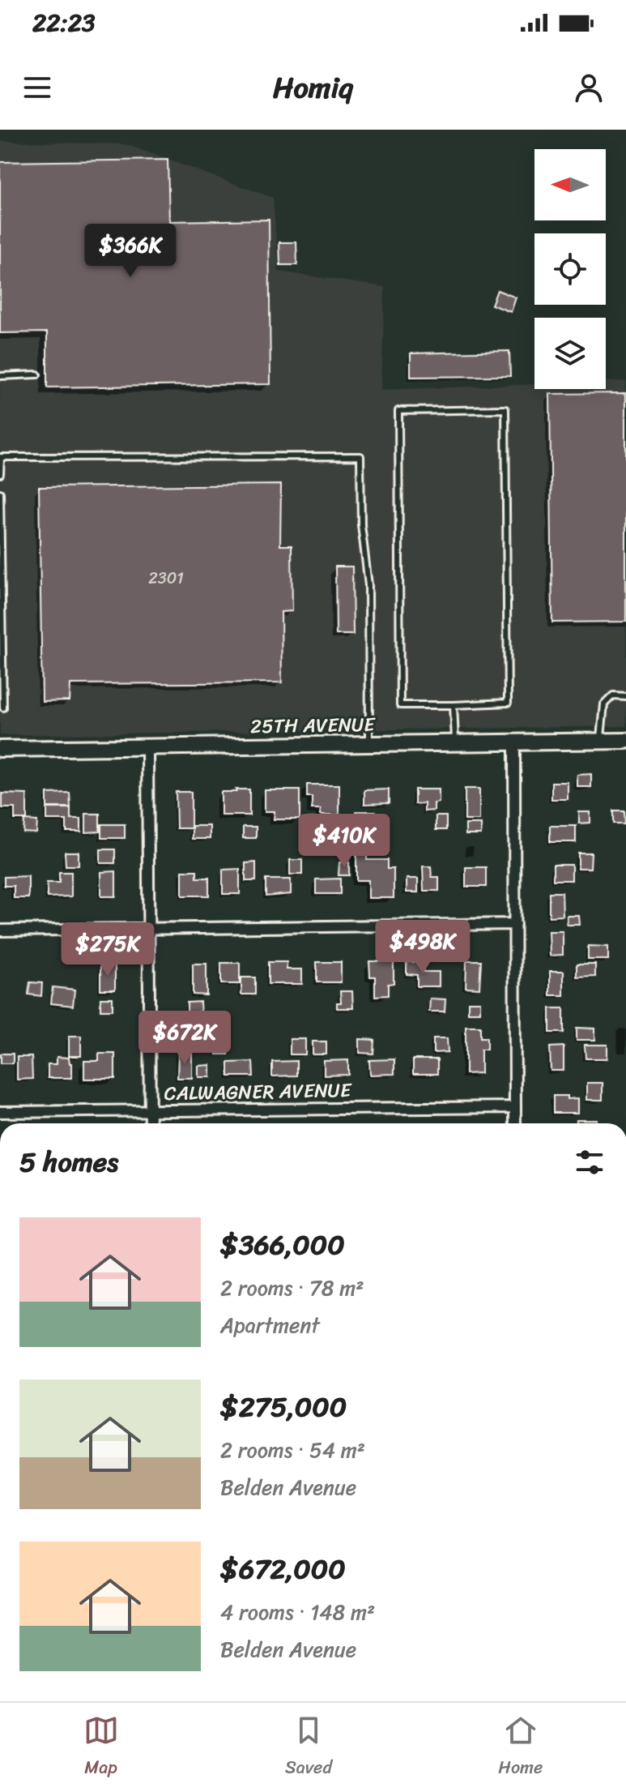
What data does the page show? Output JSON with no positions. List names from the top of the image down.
{
  "streets": {
    "main road": ["25TH AVENUE"],
    "street": ["CALWAGNER AVENUE"]
  },
  "house_numbers": ["2301"],
  "north": "left",
  "page": {
    "status": "22:23",
    "header": "Homiq",
    "price": [
      "$366K",
      "$410K",
      "$498K",
      "$275K",
      "$672K"
    ],
    "heading": "5 homes",
    "list": [
      {
        "name": "$366,000",
        "note": "2 rooms · 78 m² · Apartment"
      },
      {
        "name": "$275,000",
        "note": "2 rooms · 54 m² · Belden Avenue"
      },
      {
        "name": "$672,000",
        "note": "4 rooms · 148 m² · Belden Avenue"
      }
    ],
    "tabs": ["Map", "Saved", "Home"]
  }
}
